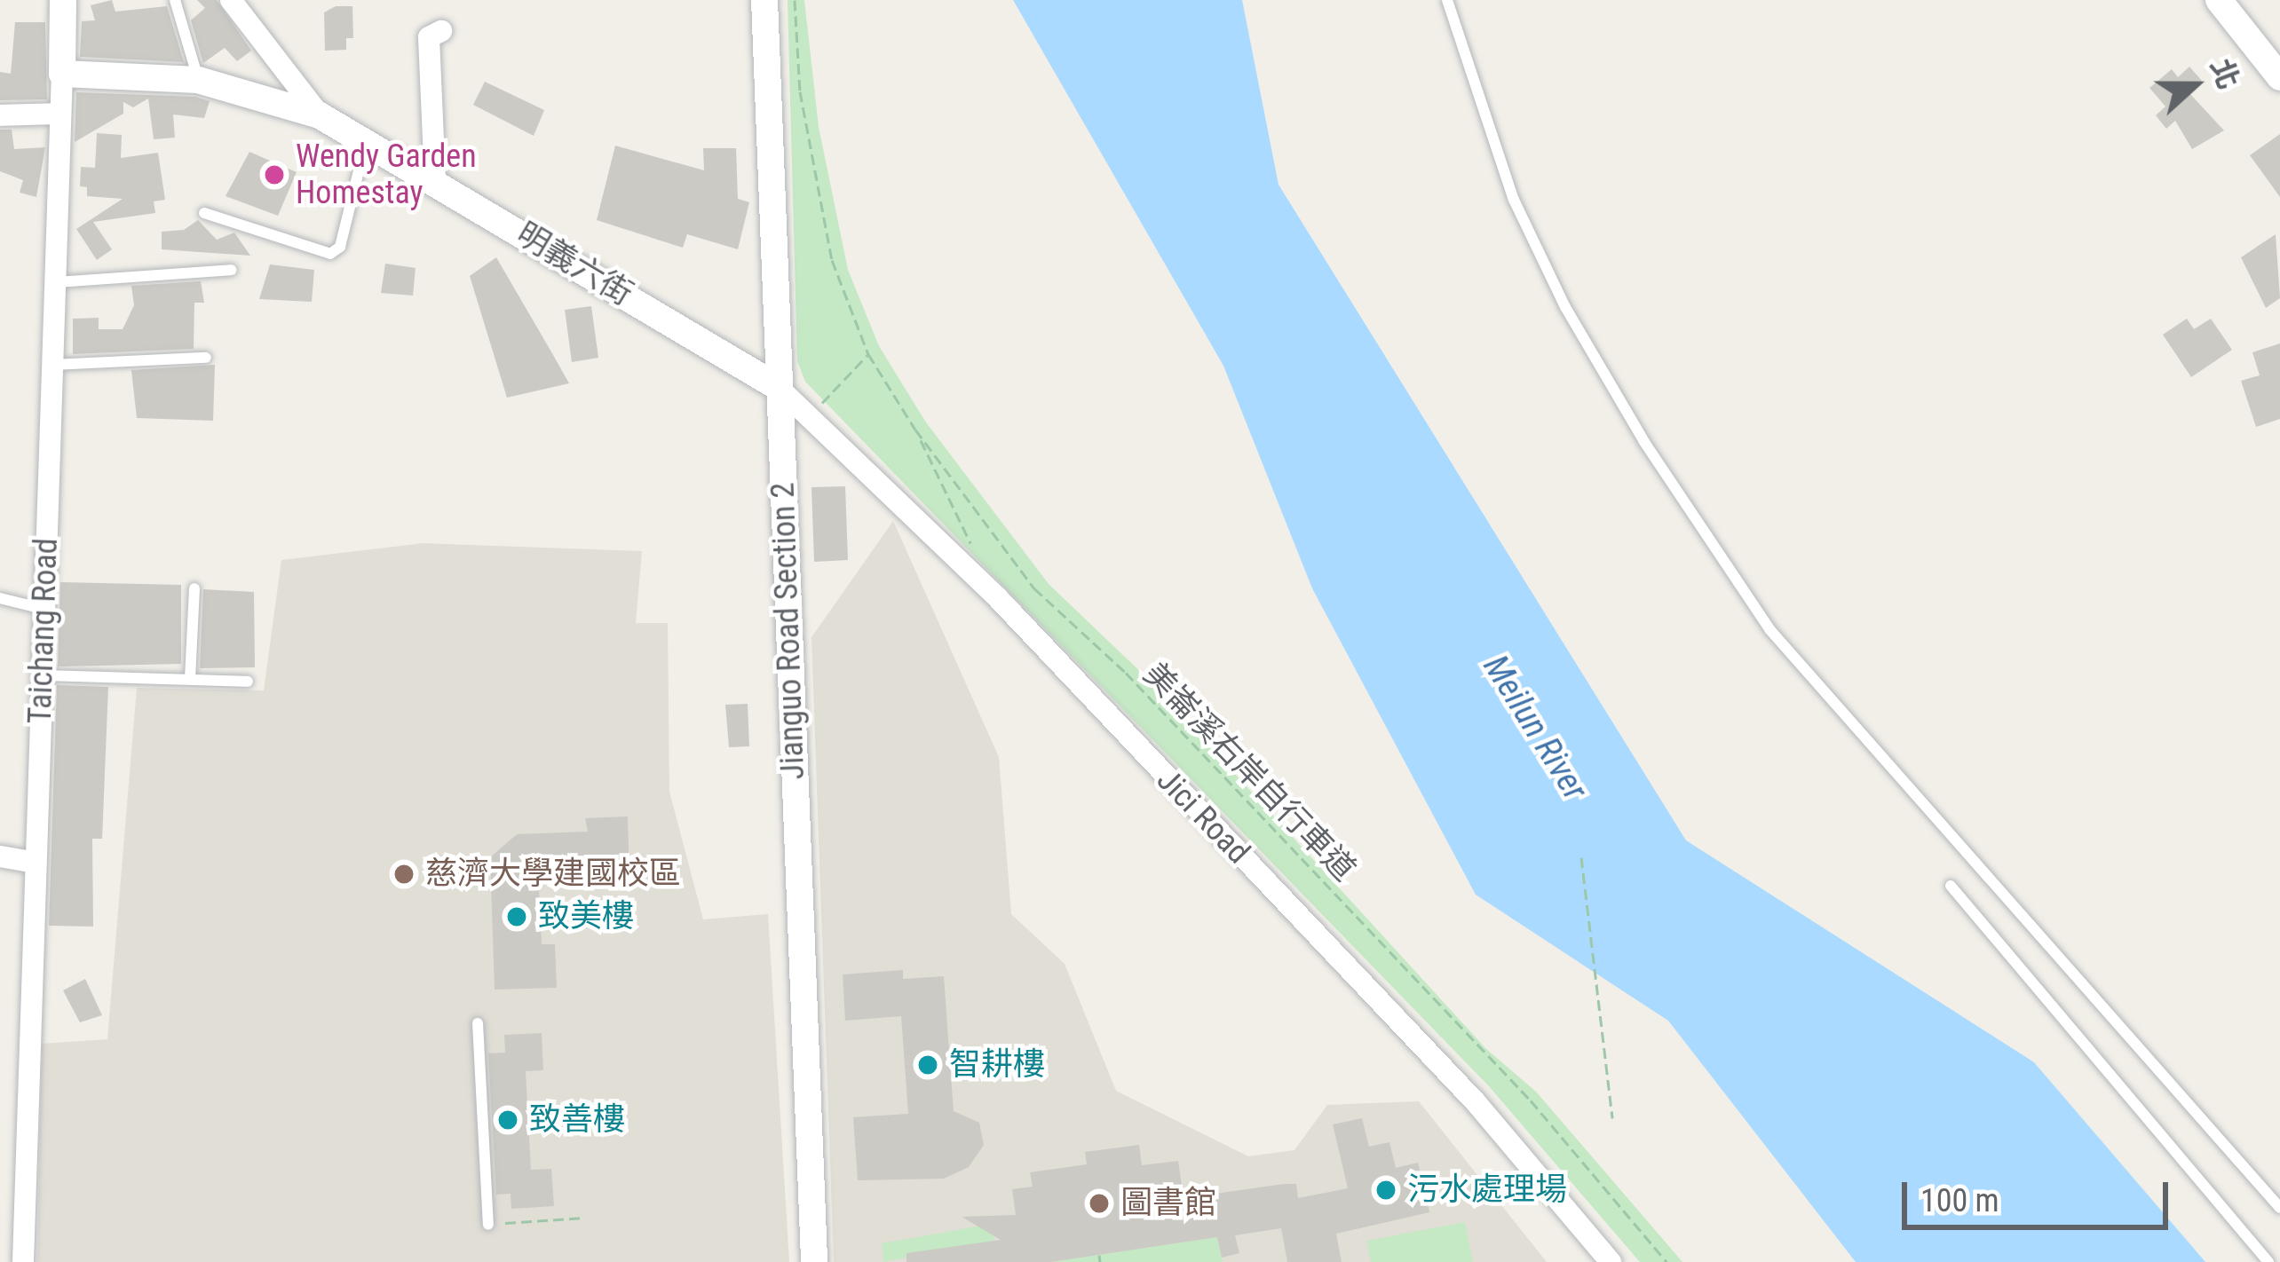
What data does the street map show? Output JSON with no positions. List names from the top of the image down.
{
  "streets": {
    "street": [
      "明義六街",
      "Taichang Road",
      "Jianguo Road Section 2",
      "Jici Road"
    ],
    "path": ["美崙溪右岸自行車道"]
  },
  "crossings": [
    ["明義六街", "Taichang Road"],
    ["明義六街", "Jianguo Road Section 2"],
    ["明義六街", "Jici Road"],
    ["Jianguo Road Section 2", "Jici Road"]
  ],
  "water": ["Meilun River"],
  "places": [
    "Wendy Garden Homestay",
    "慈濟大學建國校區",
    "致美樓",
    "智耕樓",
    "致善樓",
    "污水處理場",
    "圖書館"
  ],
  "scale_bar": "100 m",
  "north": "right"
}
